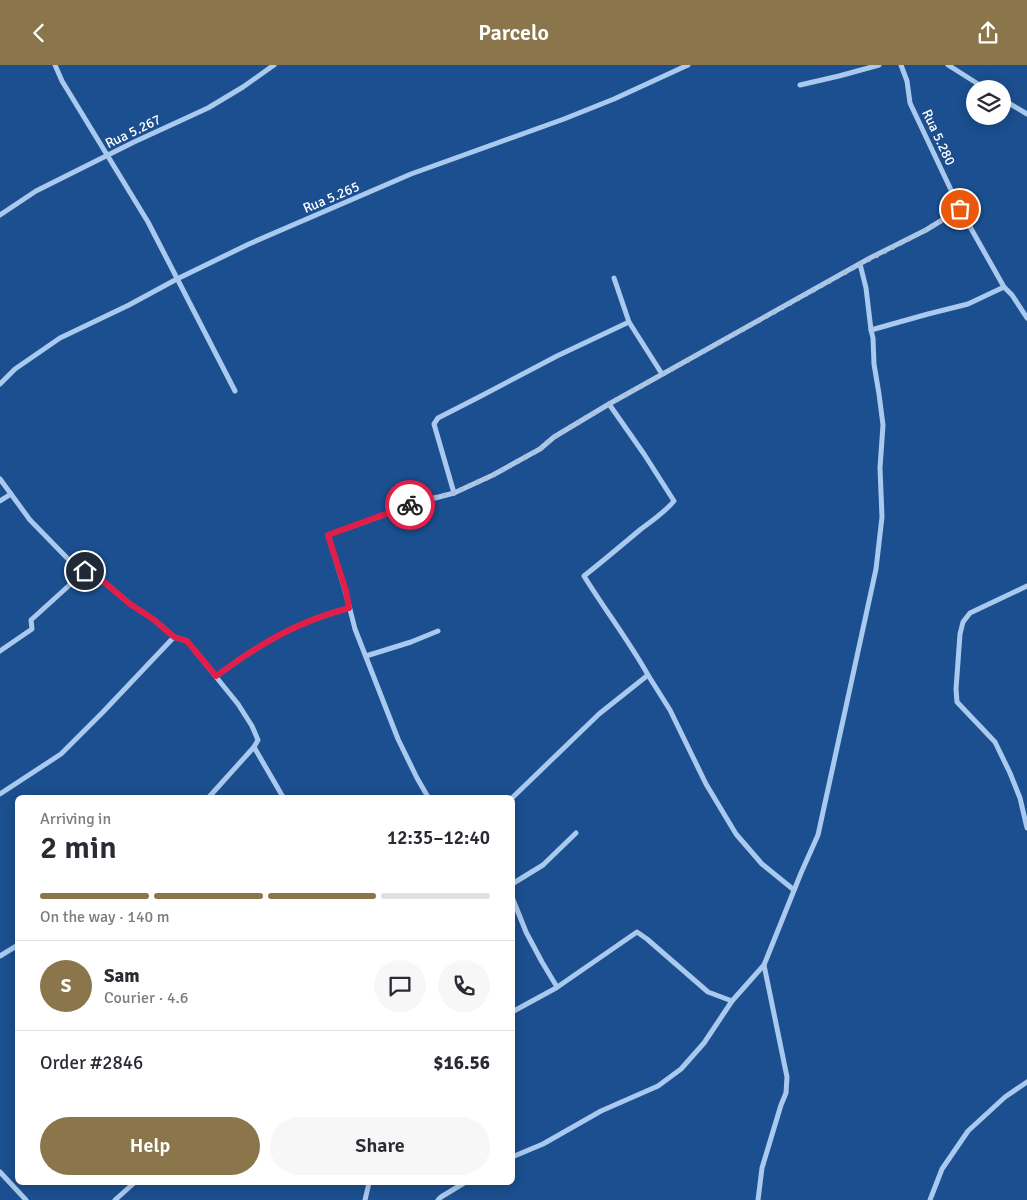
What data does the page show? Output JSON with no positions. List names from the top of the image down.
{
  "streets": {
    "street": ["Rua 5.267", "Rua 5.280", "Rua 5.265"]
  },
  "page": {
    "header": "Parcelo",
    "heading": ["2 min", "Arriving in", "12:35–12:40"],
    "panel": [
      "Sam",
      "Courier · 4.6",
      "Order #2846",
      "$16.56"
    ],
    "bar": "On the way · 140 m",
    "round": "S",
    "buttons": ["Help", "Share"]
  }
}
